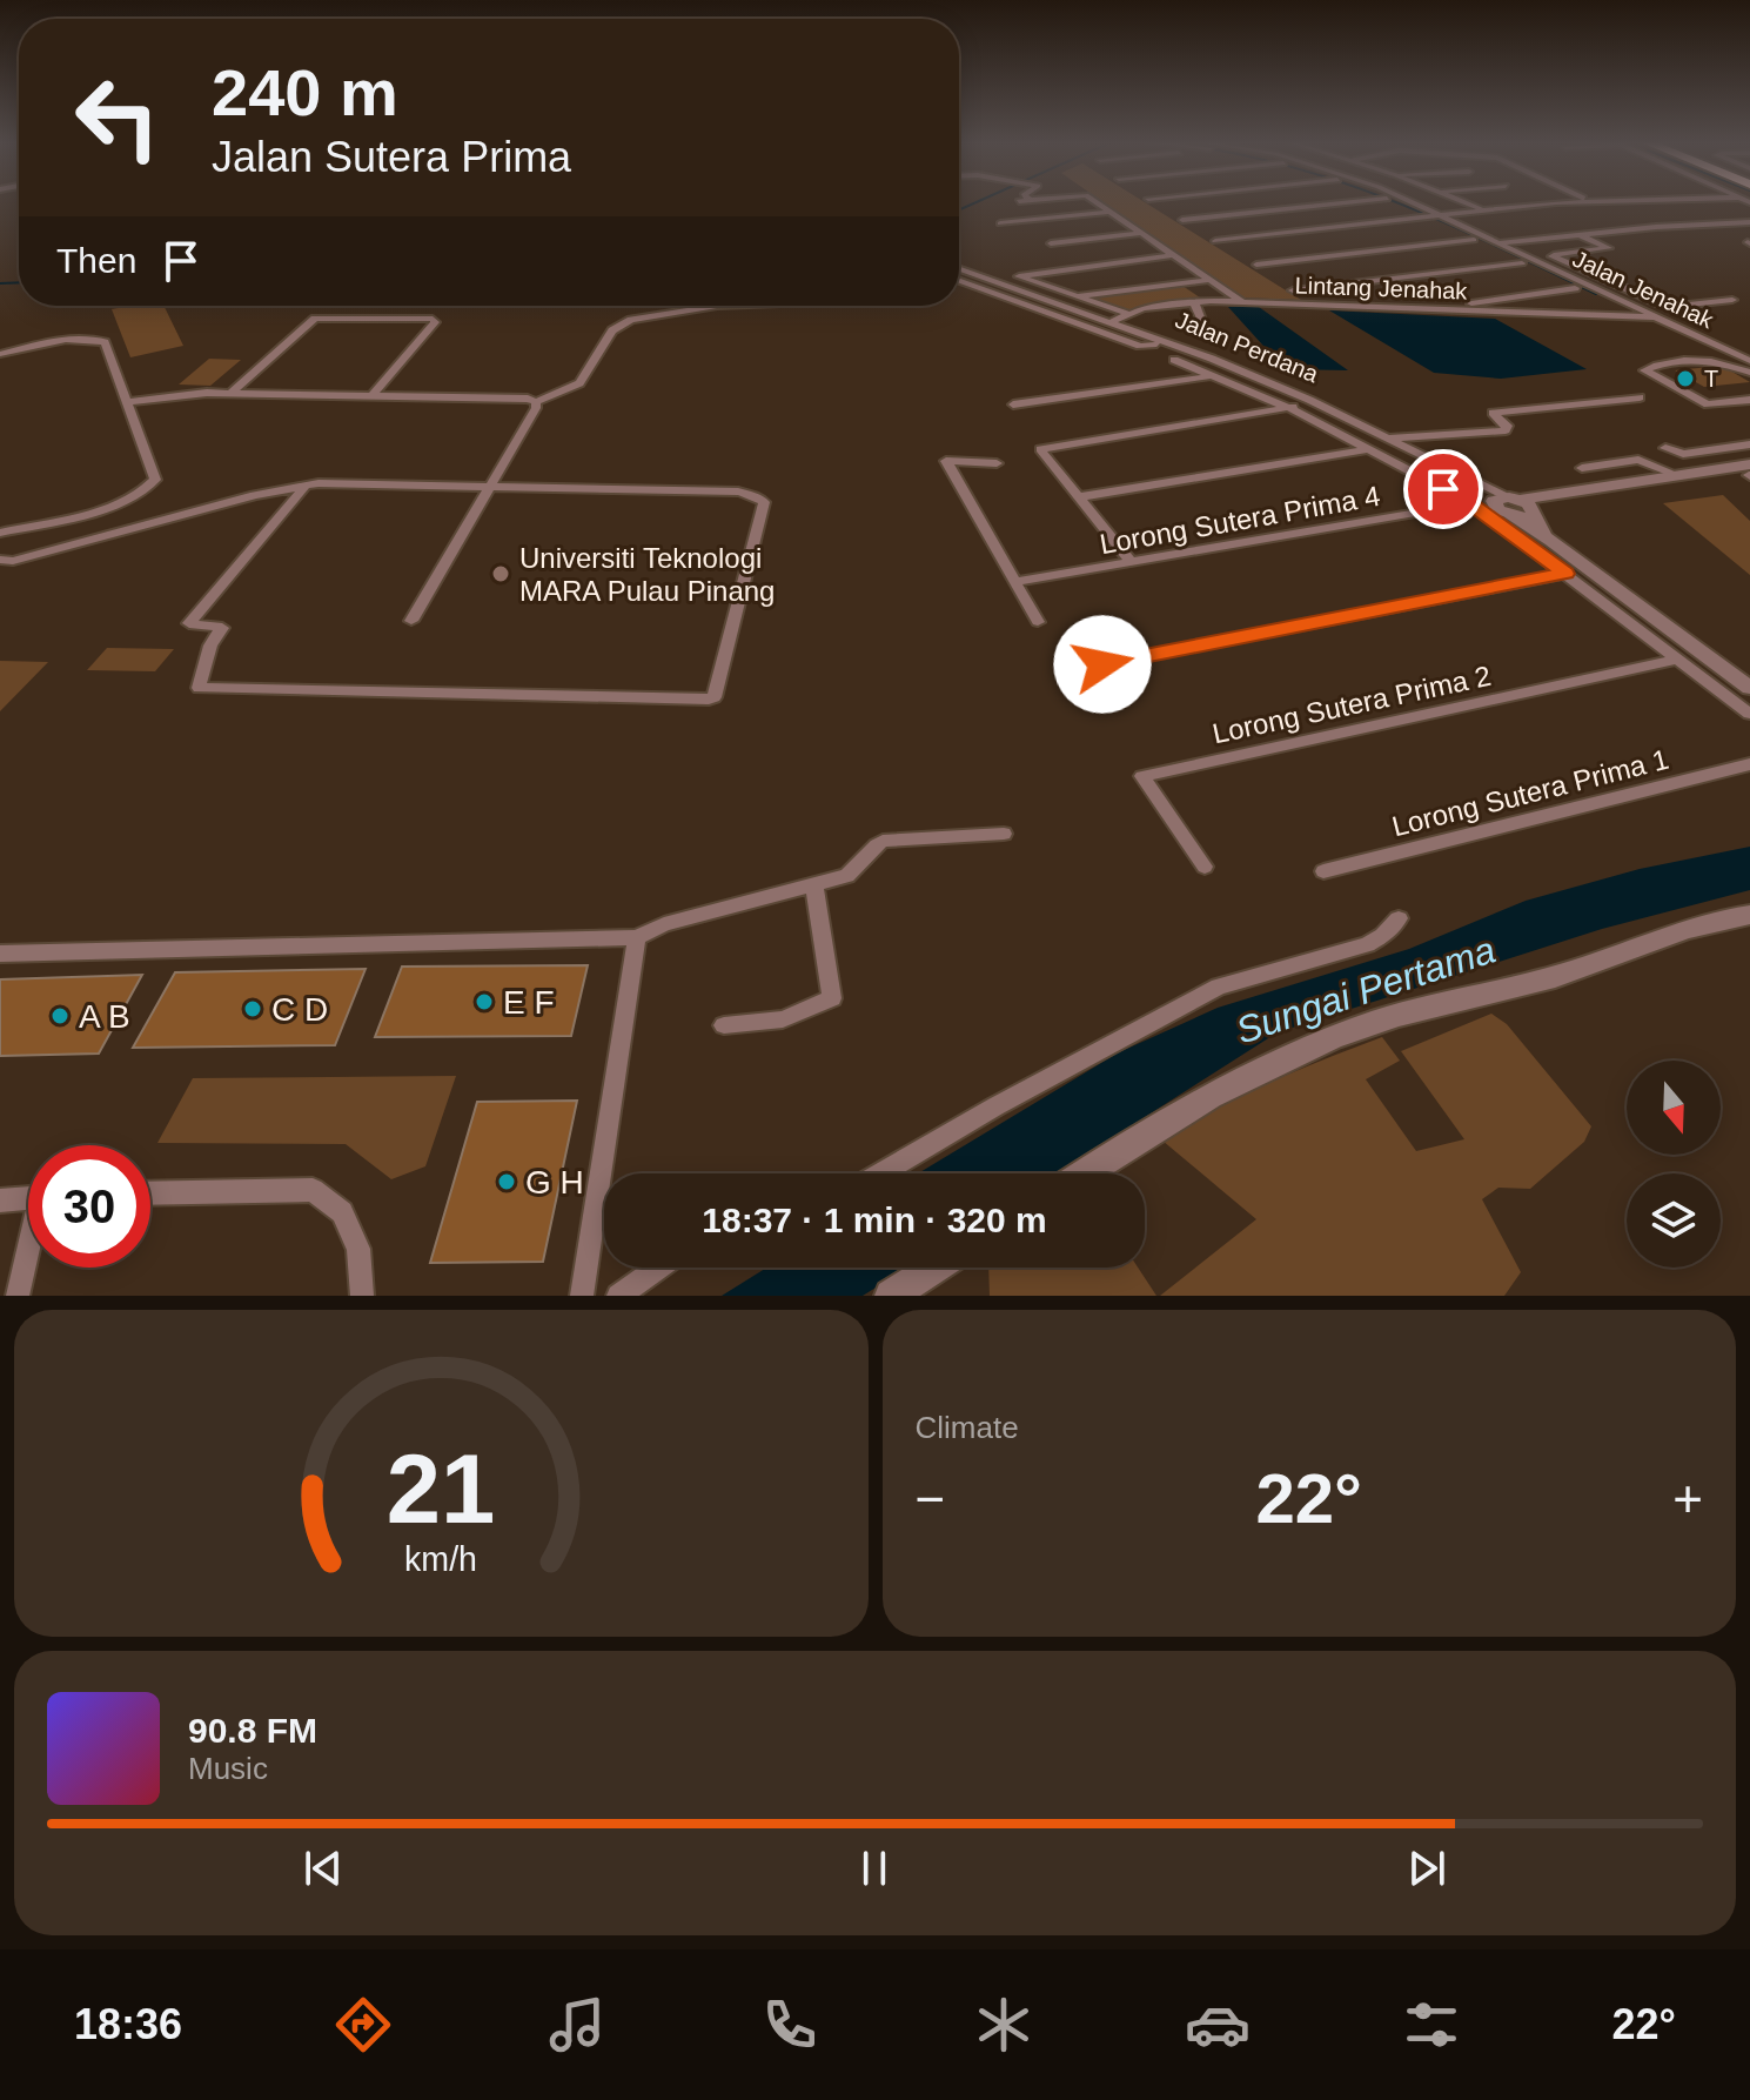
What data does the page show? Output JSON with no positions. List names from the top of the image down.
{
  "streets": {
    "street": [
      "Lintang Jenahak",
      "Jalan Jenahak",
      "Jalan Perdana",
      "Lorong Sutera Prima 4",
      "Lorong Sutera Prima 2",
      "Lorong Sutera Prima 1"
    ]
  },
  "crossings": [
    ["Lintang Jenahak", "Jalan Jenahak"],
    ["Lintang Jenahak", "Jalan Perdana"]
  ],
  "water": ["Sungai Pertama"],
  "places": [
    "T",
    "Universiti Teknologi MARA Pulau Pinang",
    "E F",
    "C D",
    "A B",
    "G H"
  ],
  "north": "bottom",
  "page": {
    "turn": ["240 m", "Jalan Sutera Prima"],
    "then": "Then",
    "limit": "30",
    "trip": "18:37 · 1 min · 320 m",
    "tile": "Climate",
    "heat": ["−", "22°", "+"],
    "song": ["90.8 FM", "Music"],
    "tabs": ["18:36", "22°"],
    "gauge": ["21", "km/h"]
  }
}
